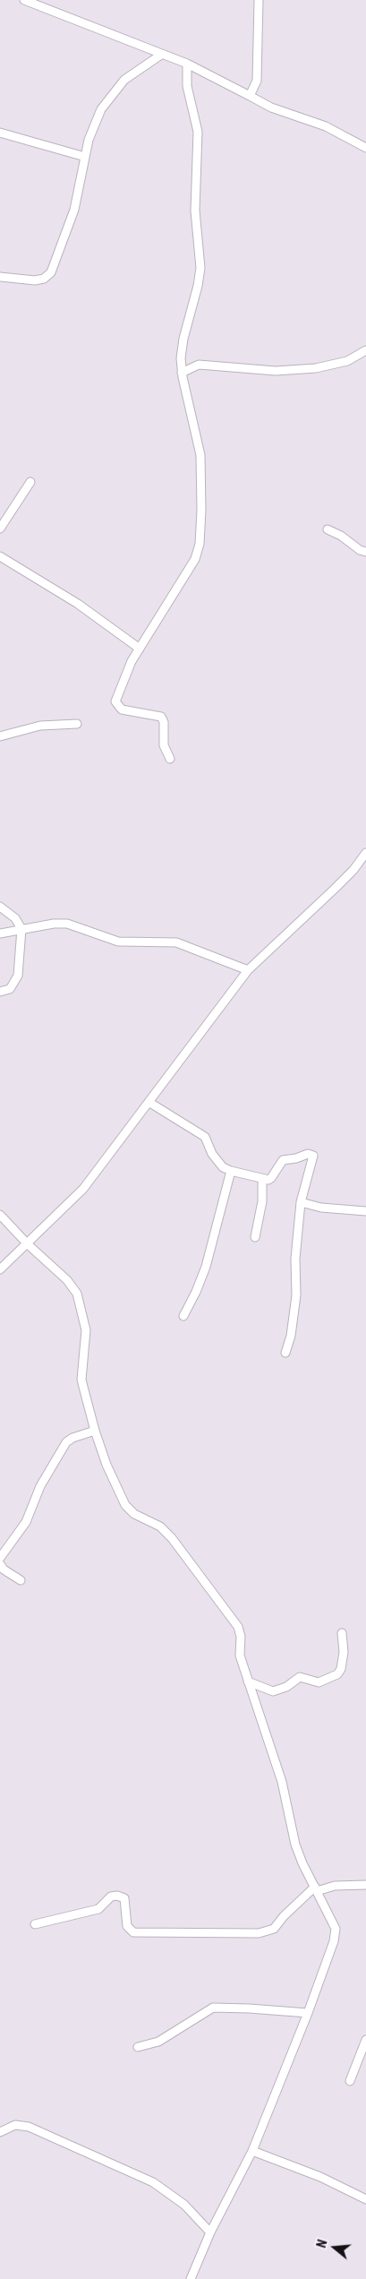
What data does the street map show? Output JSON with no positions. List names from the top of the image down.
{
  "north": "left"
}
